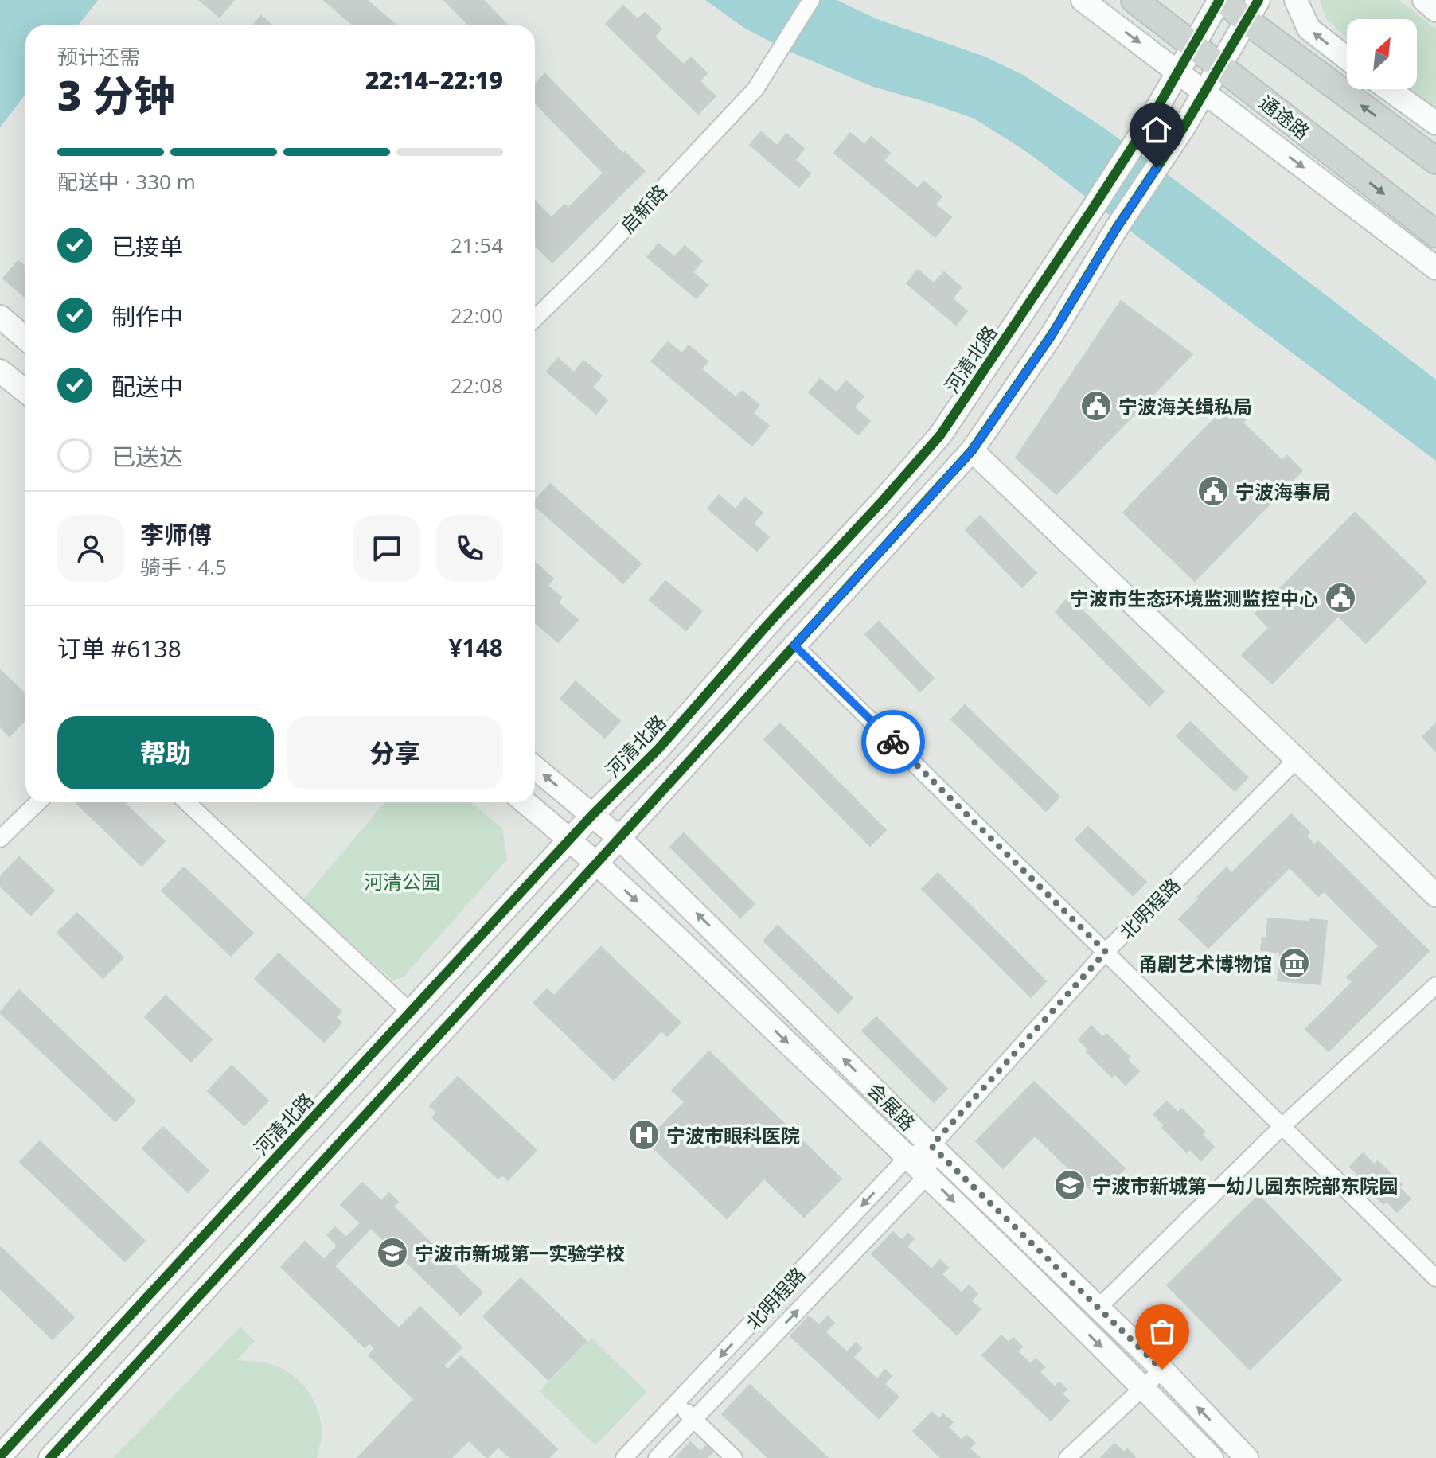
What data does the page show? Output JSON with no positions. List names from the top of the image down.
{
  "streets": {
    "main road": ["通途路", "河清北路", "会展路"],
    "street": ["启新路", "北明程路"]
  },
  "crossings": [
    ["通途路", "河清北路"],
    ["河清北路", "会展路"],
    ["北明程路", "会展路"]
  ],
  "parks": ["河清公园"],
  "places": {
    "public building": ["宁波海关缉私局", "宁波海事局", "宁波市生态环境监测监控中心"],
    "museum": ["甬剧艺术博物馆"],
    "hospital": ["宁波市眼科医院"],
    "school or university": ["宁波市新城第一幼儿园东院部东院园", "宁波市新城第一实验学校"]
  },
  "north": "top right",
  "page": {
    "heading": ["3 分钟", "预计还需", "22:14–22:19"],
    "panel": [
      "李师傅",
      "骑手 · 4.5",
      "订单 #6138",
      "¥148"
    ],
    "bar": "配送中 · 330 m",
    "list": [
      ["已接单", "21:54"],
      ["制作中", "22:00"],
      ["配送中", "22:08"],
      "已送达"
    ],
    "buttons": ["帮助", "分享"]
  }
}
